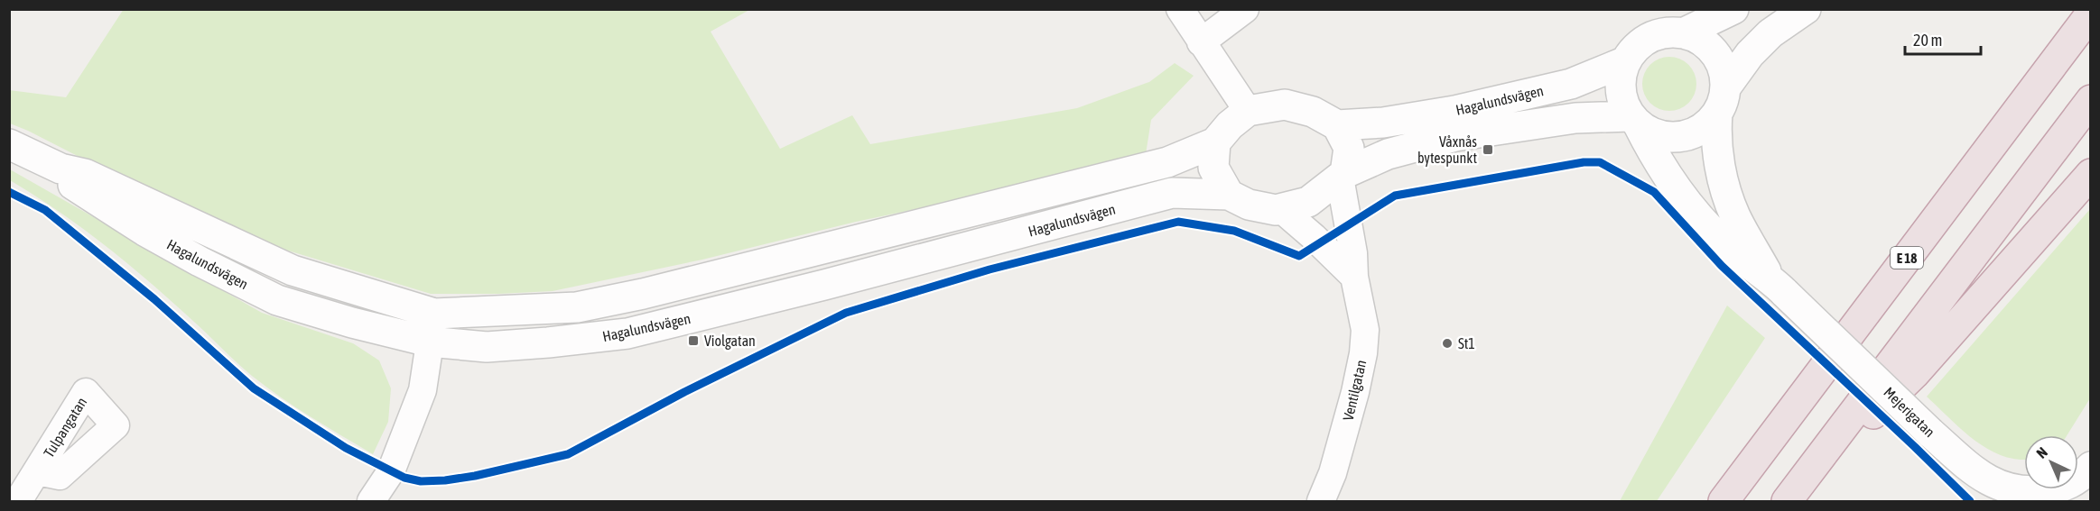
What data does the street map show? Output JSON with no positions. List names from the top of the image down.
{
  "streets": {
    "highway": ["E 18"],
    "street": [
      "Hagalundsvägen",
      "Ventilgatan",
      "Mejerigatan",
      "Tulpangatan"
    ]
  },
  "crossings": [
    ["Hagalundsvägen", "Ventilgatan"],
    ["Hagalundsvägen", "Mejerigatan"]
  ],
  "places": {
    "transit": ["Våxnås bytespunkt", "Violgatan"],
    "other": ["St1"]
  },
  "scale_bar": "20 m",
  "north": "top left"
}
